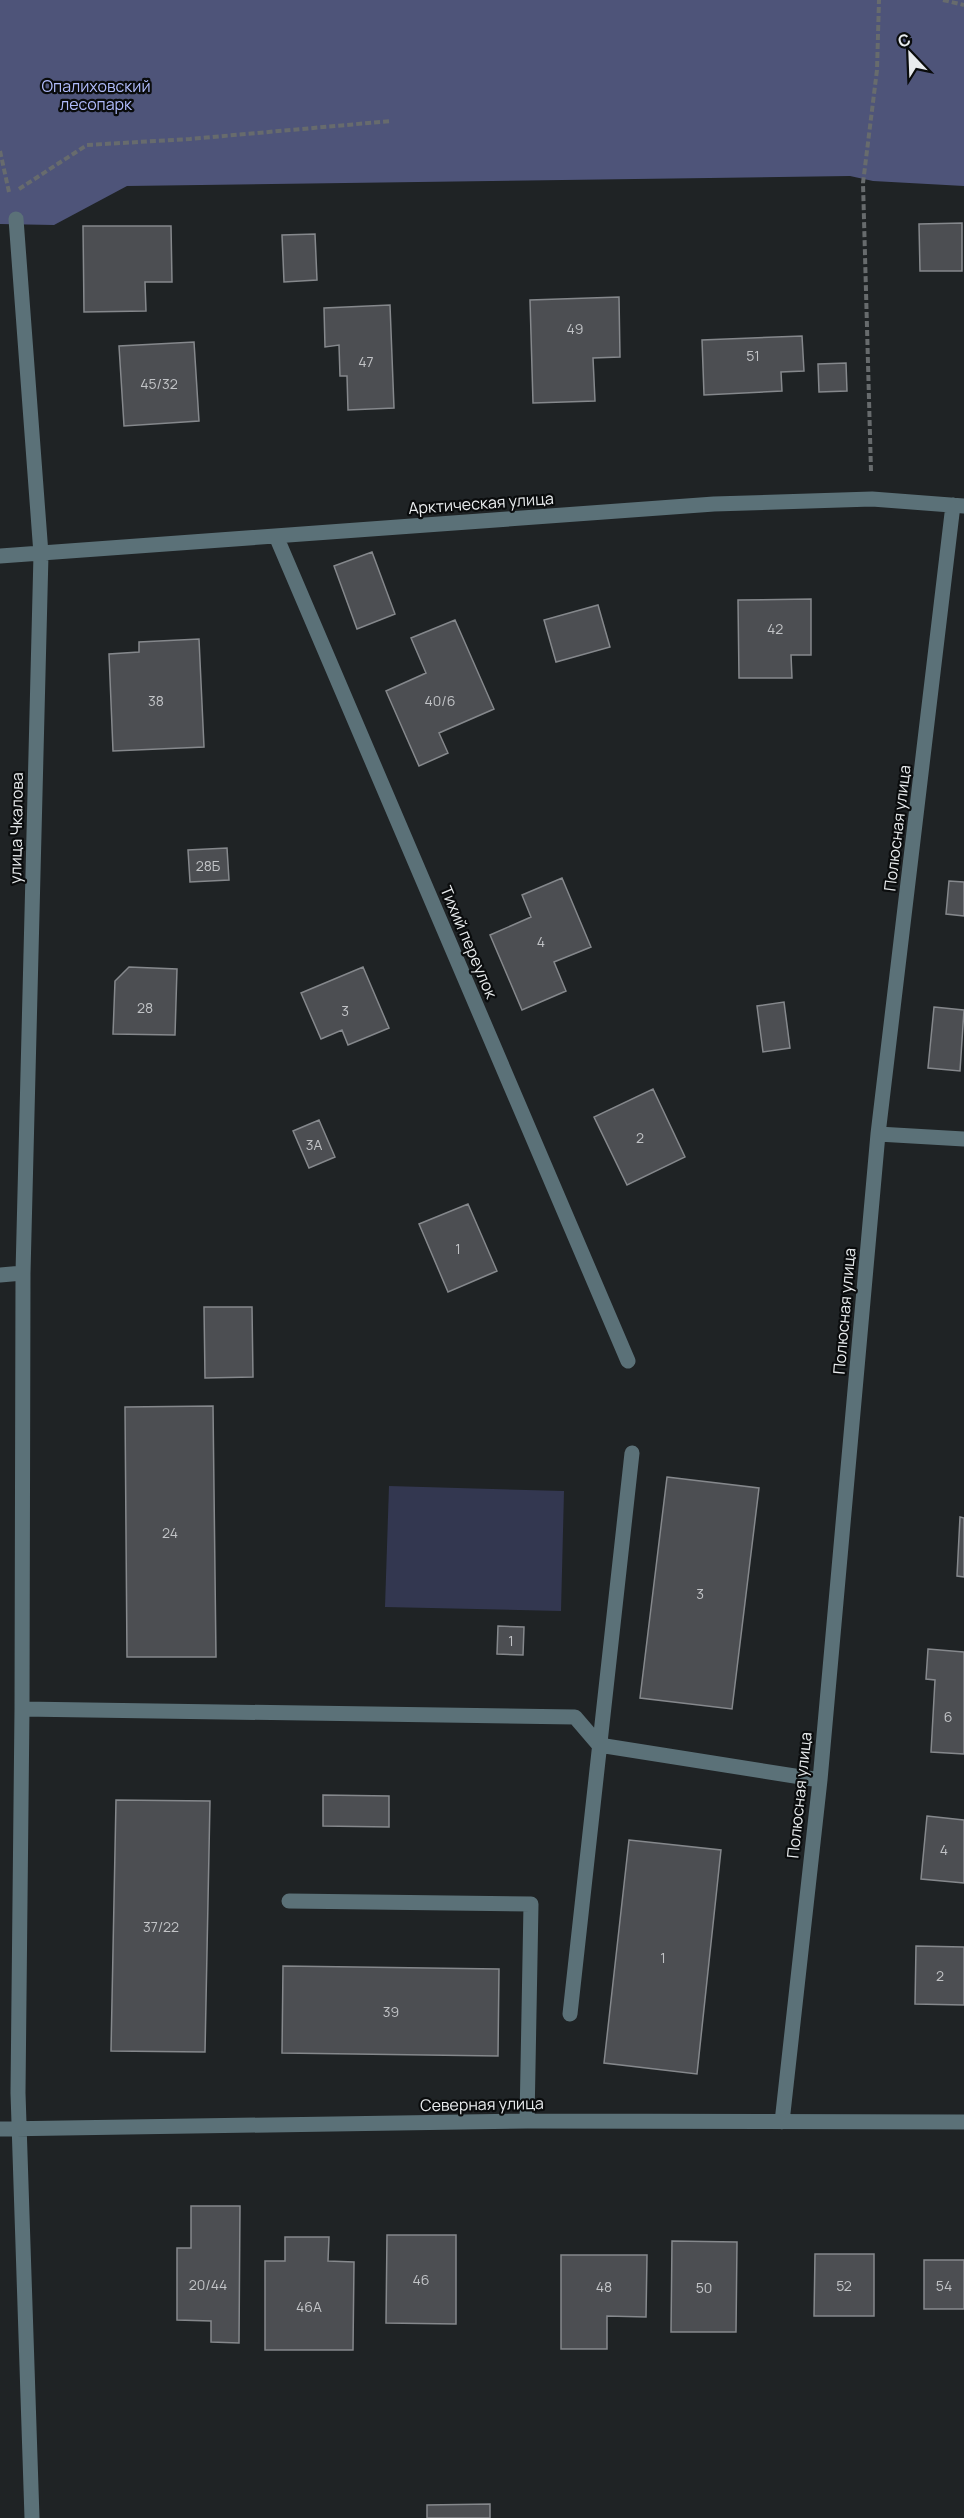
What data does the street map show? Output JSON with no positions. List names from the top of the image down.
{
  "streets": {
    "street": [
      "Арктическая улица",
      "улица Чкалова",
      "Полюсная улица",
      "Тихий переулок",
      "Северная улица"
    ]
  },
  "crossings": [
    ["Арктическая улица", "улица Чкалова"],
    ["Арктическая улица", "Полюсная улица"],
    ["Арктическая улица", "Тихий переулок"],
    ["улица Чкалова", "Северная улица"],
    ["Полюсная улица", "Северная улица"]
  ],
  "parks": ["Опалиховский лесопарк"],
  "house_numbers": [
    "49",
    "51",
    "47",
    "45/32",
    "42",
    "38",
    "40/6",
    "28Б",
    "4",
    "28",
    "3",
    "2",
    "3А",
    "1",
    "24",
    "3",
    "1",
    "6",
    "4",
    "37/22",
    "1",
    "2",
    "39",
    "46",
    "20/44",
    "52",
    "54",
    "48",
    "50",
    "46А"
  ],
  "north": "top left"
}
